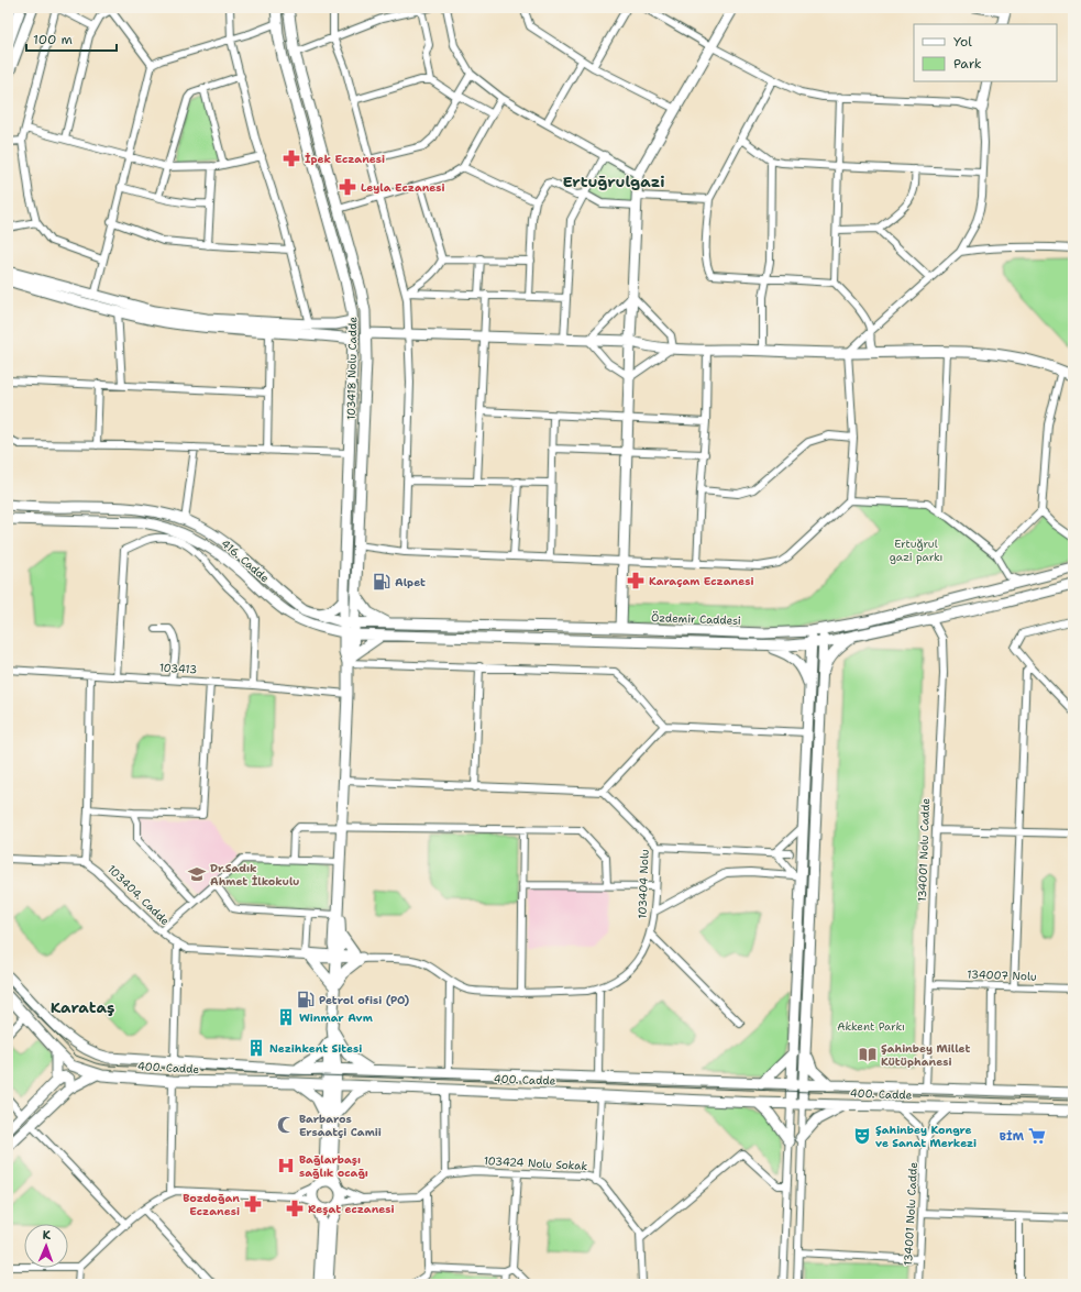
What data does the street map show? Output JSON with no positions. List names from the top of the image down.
{
  "streets": {
    "main road": [
      "103418 Nolu Cadde",
      "416. Cadde",
      "Özdemir Caddesi",
      "400. Cadde"
    ],
    "street": [
      "103413",
      "134001 Nolu Cadde",
      "103404 Nolu",
      "103404. Cadde",
      "134007 Nolu",
      "103424 Nolu Sokak"
    ]
  },
  "crossings": [
    ["103418 Nolu Cadde", "416. Cadde"],
    ["103418 Nolu Cadde", "Özdemir Caddesi"],
    ["416. Cadde", "Özdemir Caddesi"],
    ["134001 Nolu Cadde", "134007 Nolu"],
    ["134001 Nolu Cadde", "400. Cadde"],
    ["103404 Nolu", "103404. Cadde"],
    ["103404 Nolu", "400. Cadde"],
    ["103404. Cadde", "400. Cadde"],
    ["400. Cadde", "103424 Nolu Sokak"]
  ],
  "districts": ["Ertuğrulgazi", "Karataş"],
  "parks": ["Ertuğrul gazi parkı", "Akkent Parkı"],
  "places": {
    "pharmacy": [
      "İpek Eczanesi",
      "Leyla Eczanesi",
      "Karaçam Eczanesi",
      "Bozdoğan Eczanesi",
      "Reşat eczanesi"
    ],
    "fuel station": ["Alpet", "Petrol ofisi (PO)"],
    "school or university": ["Dr.Sadık Ahmet İlkokulu"],
    "building": ["Winmar Avm", "Nezihkent Sitesi"],
    "library": ["Şahinbey Millet Kütüphanesi"],
    "mosque": ["Barbaros Ersaatçi Camii"],
    "theatre": ["Şahinbey Kongre ve Sanat Merkezi"],
    "supermarket": ["BİM"],
    "hospital": ["Bağlarbaşı sağlık ocağı"]
  },
  "legend": ["Yol", "Park"],
  "scale_bar": "100 m",
  "north": "top"
}
